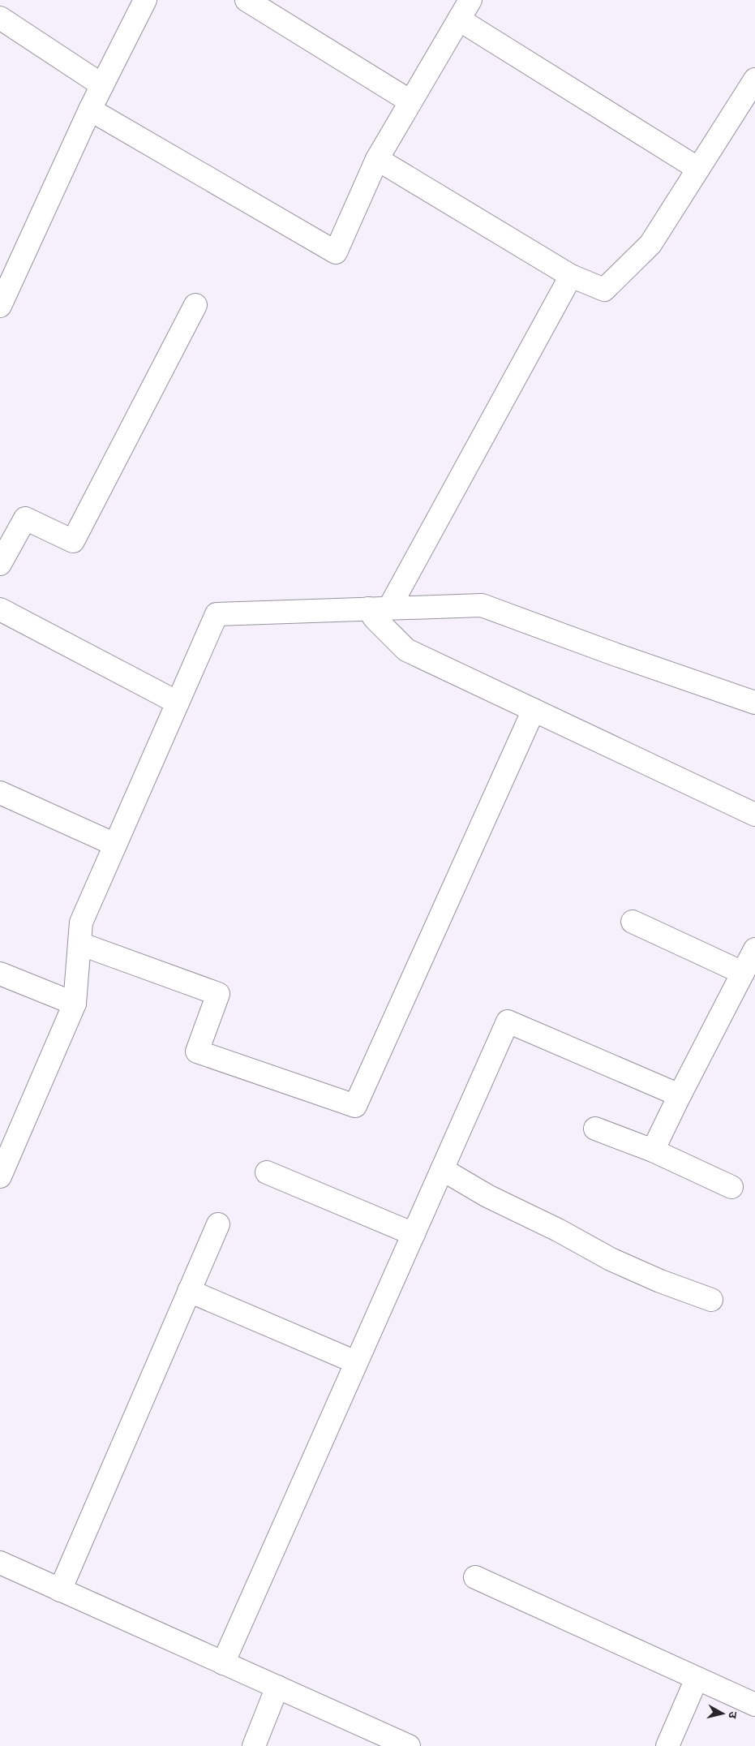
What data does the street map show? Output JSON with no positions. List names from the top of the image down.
{
  "north": "right"
}
